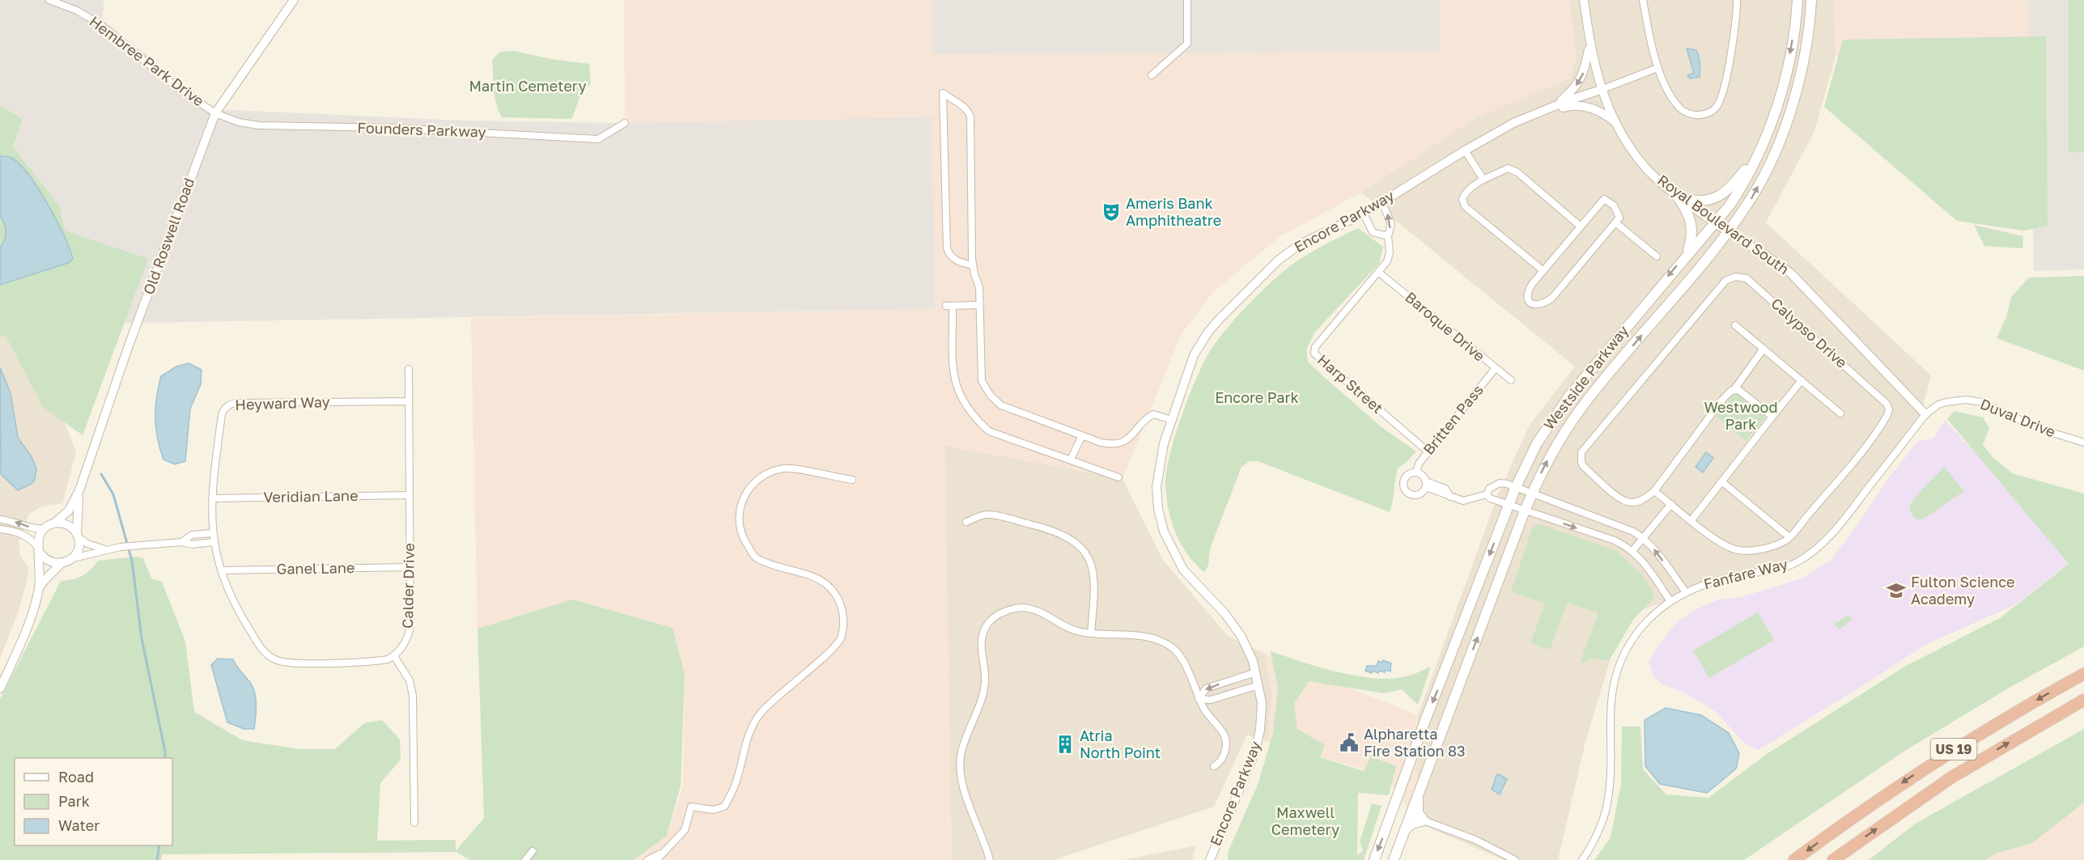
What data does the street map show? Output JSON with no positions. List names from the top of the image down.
{
  "streets": {
    "highway": ["US 19"],
    "main road": ["Westside Parkway"],
    "street": [
      "Hembree Park Drive",
      "Founders Parkway",
      "Encore Parkway",
      "Royal Boulevard South",
      "Old Roswell Road",
      "Baroque Drive",
      "Calypso Drive",
      "Harp Street",
      "Heyward Way",
      "Duval Drive",
      "Britten Pass",
      "Veridian Lane",
      "Ganel Lane",
      "Fanfare Way",
      "Calder Drive"
    ]
  },
  "crossings": [
    ["Hembree Park Drive", "Founders Parkway"],
    ["Hembree Park Drive", "Old Roswell Road"],
    ["Founders Parkway", "Old Roswell Road"],
    ["Encore Parkway", "Royal Boulevard South"],
    ["Encore Parkway", "Harp Street"],
    ["Royal Boulevard South", "Westside Parkway"],
    ["Royal Boulevard South", "Duval Drive"],
    ["Royal Boulevard South", "Fanfare Way"],
    ["Baroque Drive", "Harp Street"],
    ["Baroque Drive", "Britten Pass"],
    ["Harp Street", "Britten Pass"],
    ["Heyward Way", "Veridian Lane"],
    ["Heyward Way", "Ganel Lane"],
    ["Heyward Way", "Calder Drive"],
    ["Duval Drive", "Fanfare Way"],
    ["Veridian Lane", "Calder Drive"],
    ["Ganel Lane", "Calder Drive"]
  ],
  "parks": [
    "Martin Cemetery",
    "Encore Park",
    "Westwood Park",
    "Maxwell Cemetery"
  ],
  "places": {
    "theatre": ["Ameris Bank Amphitheatre"],
    "school or university": ["Fulton Science Academy"],
    "public building": ["Alpharetta Fire Station 83"],
    "building": ["Atria North Point"]
  },
  "legend": ["Road", "Park", "Water"]
}
